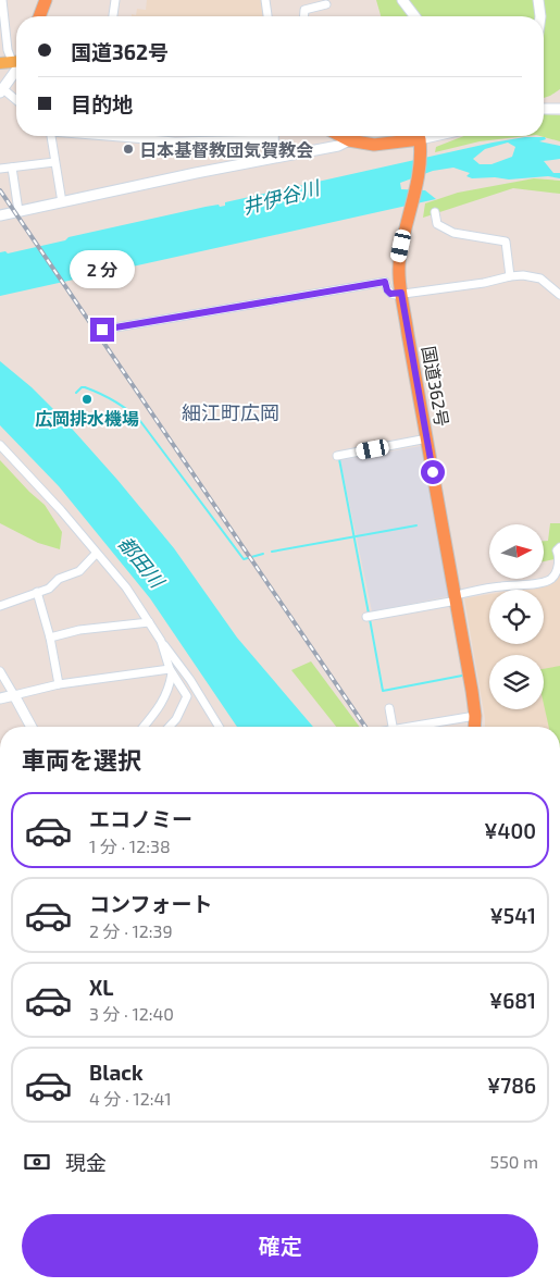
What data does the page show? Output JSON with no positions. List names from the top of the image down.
{
  "streets": {
    "highway": ["国道362号"]
  },
  "districts": ["細江町広岡"],
  "water": ["井伊谷川", "都田川"],
  "places": ["日本基督教団気賀教会", "広岡排水機場"],
  "north": "right",
  "page": {
    "banner": ["国道362号", "目的地"],
    "bubble": "2 分",
    "heading": "車両を選択",
    "list": [
      {
        "name": "エコノミー",
        "note": "1 分 · 12:38",
        "value": "¥400"
      },
      {
        "name": "コンフォート",
        "note": "2 分 · 12:39",
        "value": "¥541"
      },
      {
        "name": "XL",
        "note": "3 分 · 12:40",
        "value": "¥681"
      },
      {
        "name": "Black",
        "note": "4 分 · 12:41",
        "value": "¥786"
      }
    ],
    "pay": ["現金", "550 m"],
    "buttons": "確定"
  }
}
